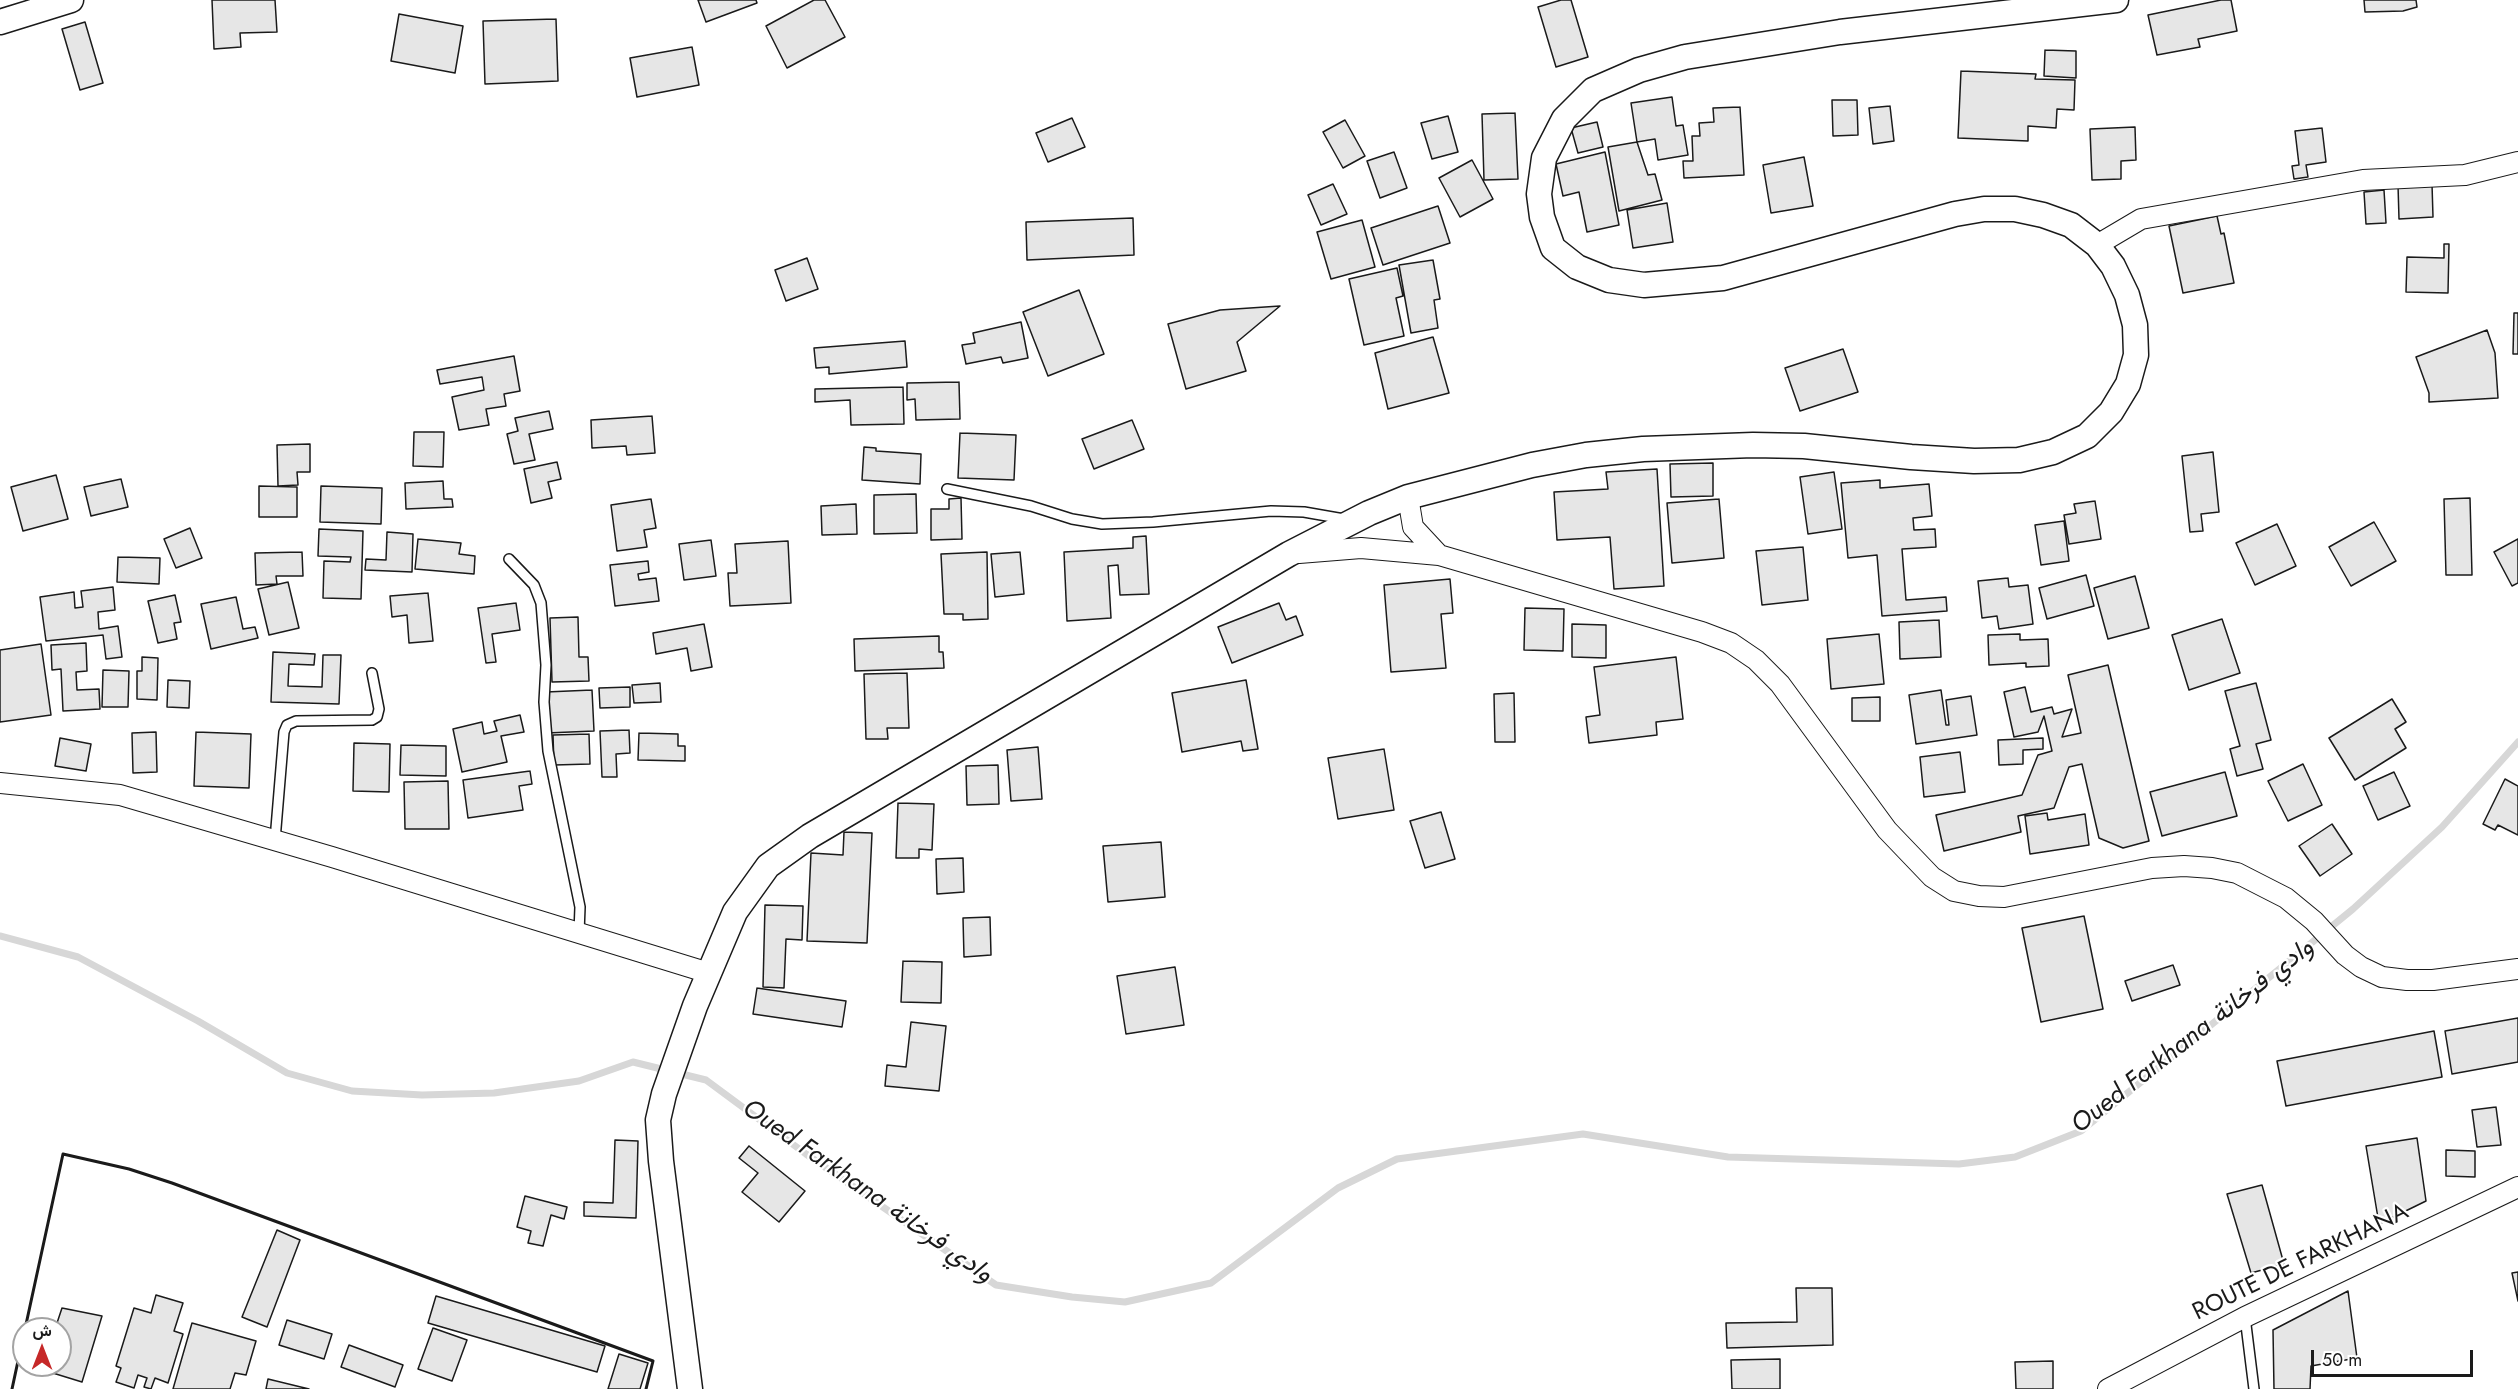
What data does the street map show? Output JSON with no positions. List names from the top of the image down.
{
  "streets": {
    "street": ["ROUTE DE FARKHANA"]
  },
  "water": ["Oued Farkhana وادي فرخانة"],
  "scale_bar": "50 m",
  "north": "top"
}
